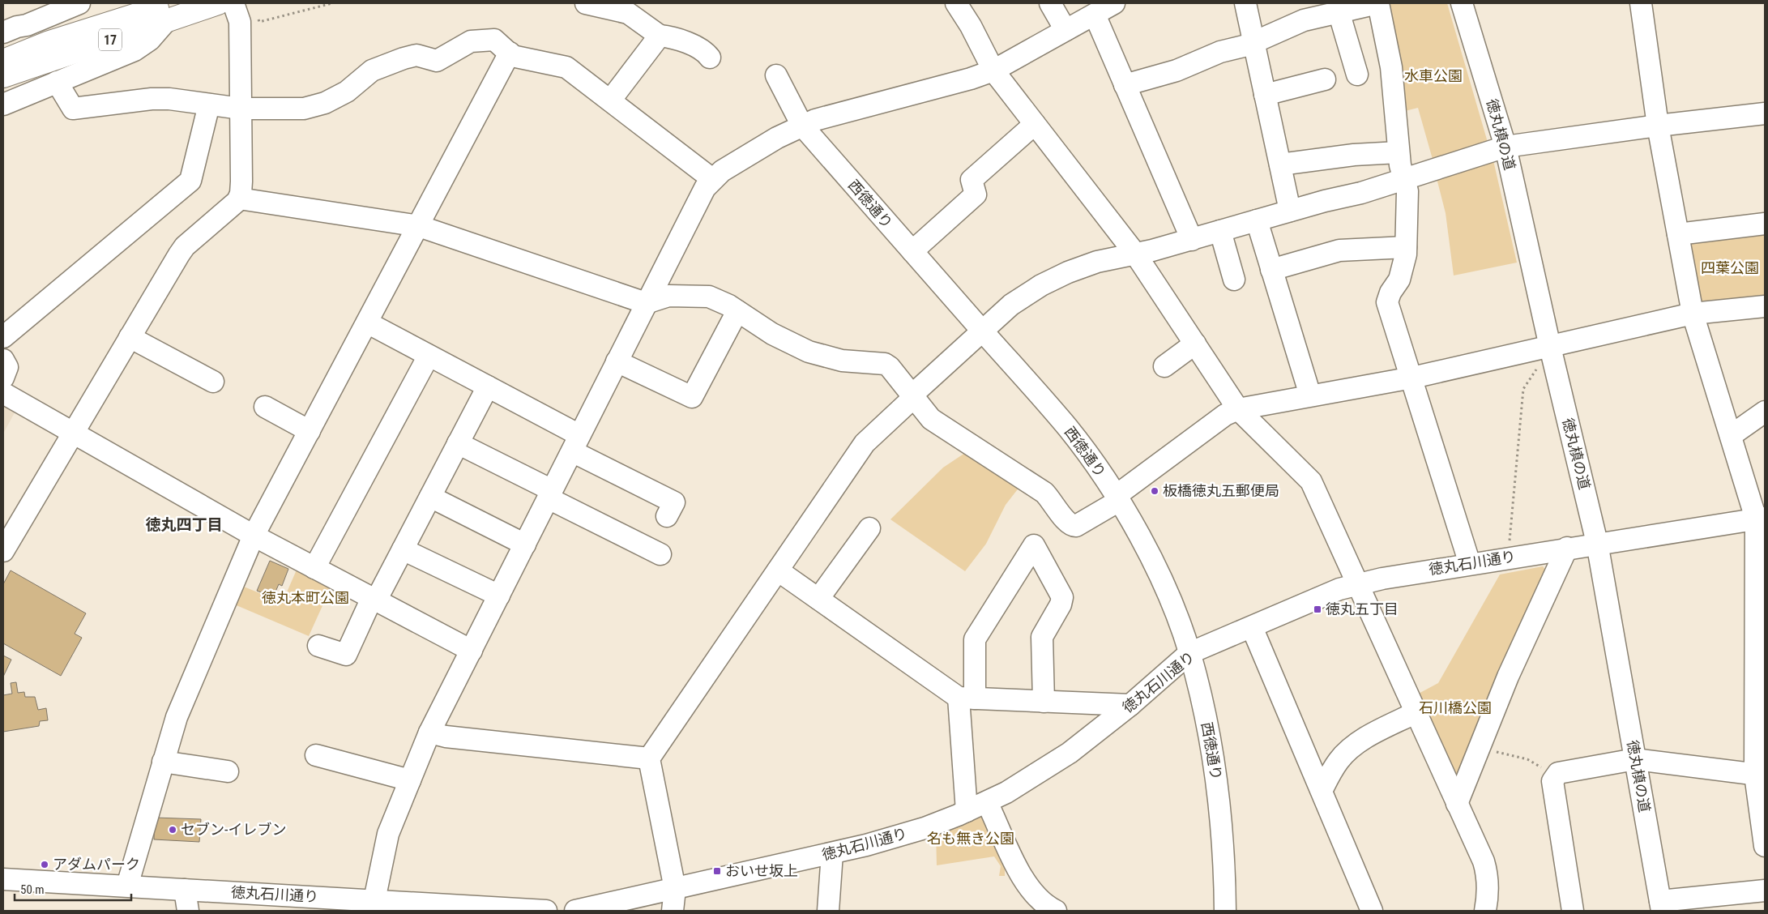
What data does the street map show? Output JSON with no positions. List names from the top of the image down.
{
  "streets": {
    "highway": ["17"],
    "street": ["徳丸槙の道", "西徳通り", "徳丸石川通り"]
  },
  "crossings": [
    ["徳丸槙の道", "徳丸石川通り"],
    ["西徳通り", "徳丸石川通り"]
  ],
  "districts": ["徳丸四丁目"],
  "parks": [
    "水車公園",
    "四葉公園",
    "徳丸本町公園",
    "石川橋公園",
    "名も無き公園"
  ],
  "places": {
    "other": ["板橋徳丸五郵便局", "セブン-イレブン", "アダムパーク"],
    "transit": ["徳丸五丁目", "おいせ坂上"]
  },
  "scale_bar": "50 m"
}
